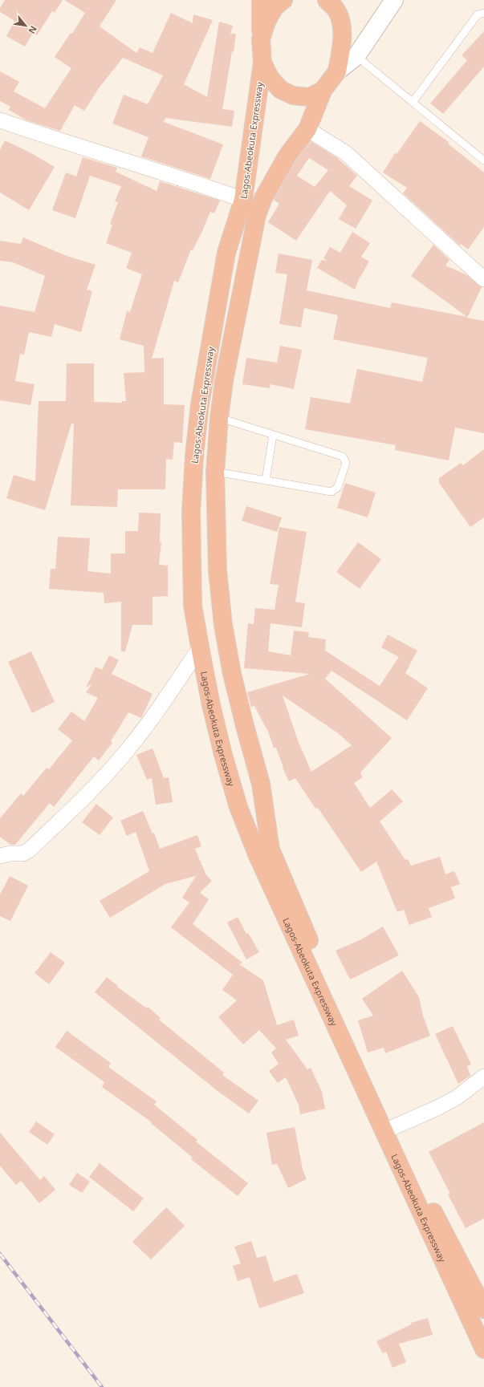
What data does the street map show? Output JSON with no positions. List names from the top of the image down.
{
  "streets": {
    "highway": ["Lagos-Abeokuta Expressway"]
  },
  "north": "bottom right"
}
